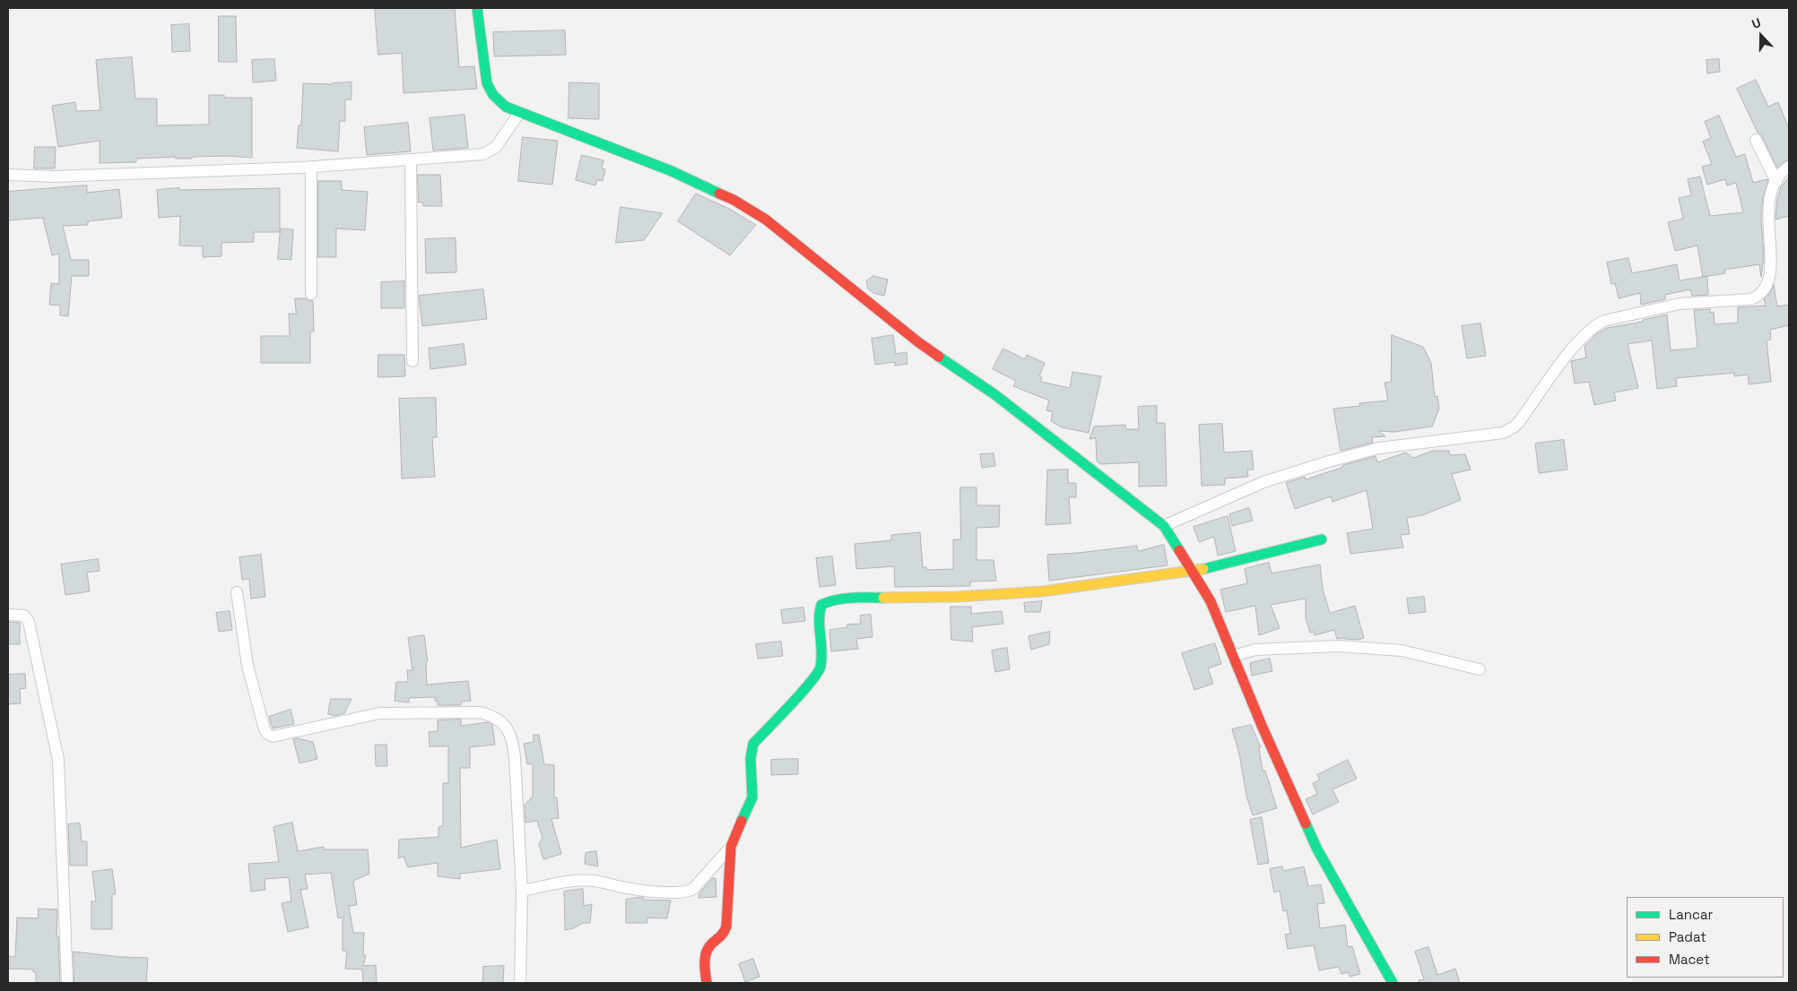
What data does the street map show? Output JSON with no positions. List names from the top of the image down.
{
  "legend": ["Lancar", "Padat", "Macet"],
  "north": "top"
}
